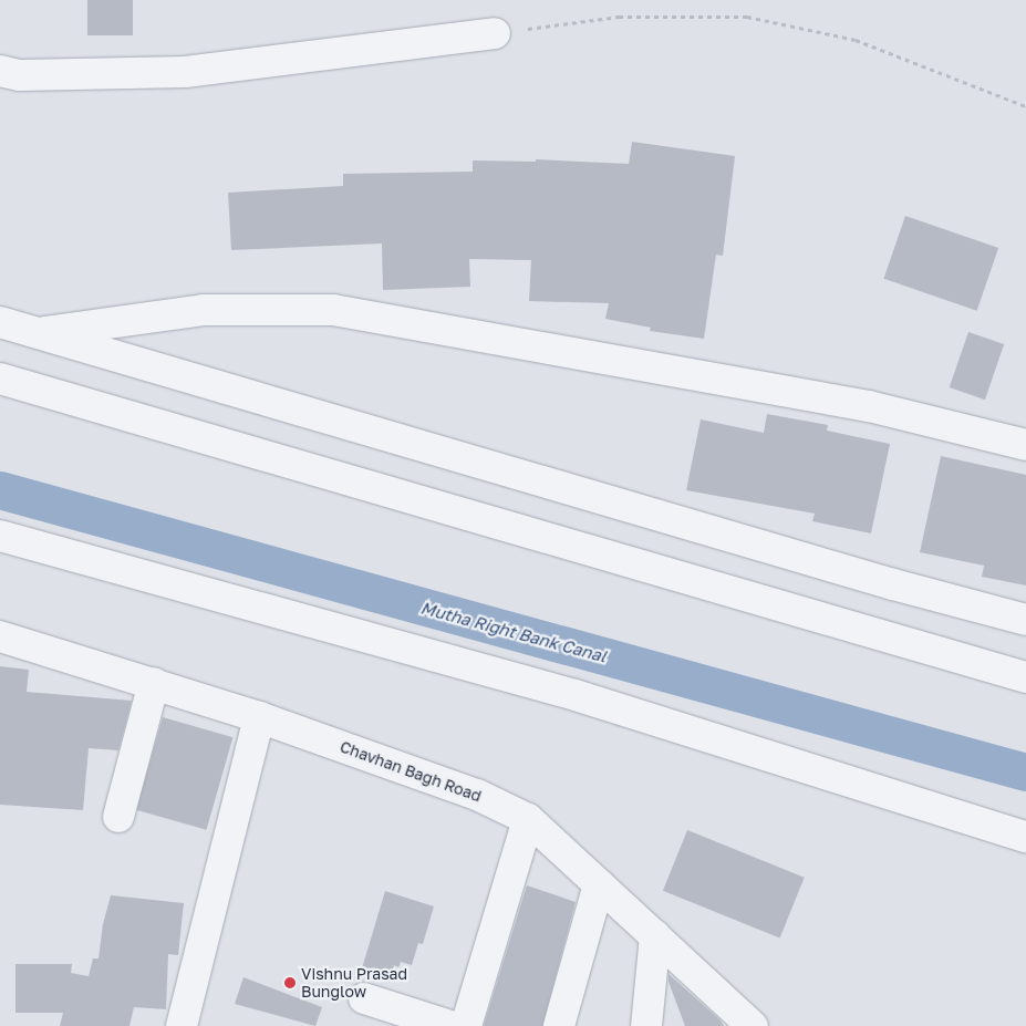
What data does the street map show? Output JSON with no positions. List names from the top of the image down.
{
  "streets": {
    "street": ["Chavhan Bagh Road"]
  },
  "water": ["Mutha Right Bank Canal"],
  "places": ["Vishnu Prasad Bunglow"]
}
